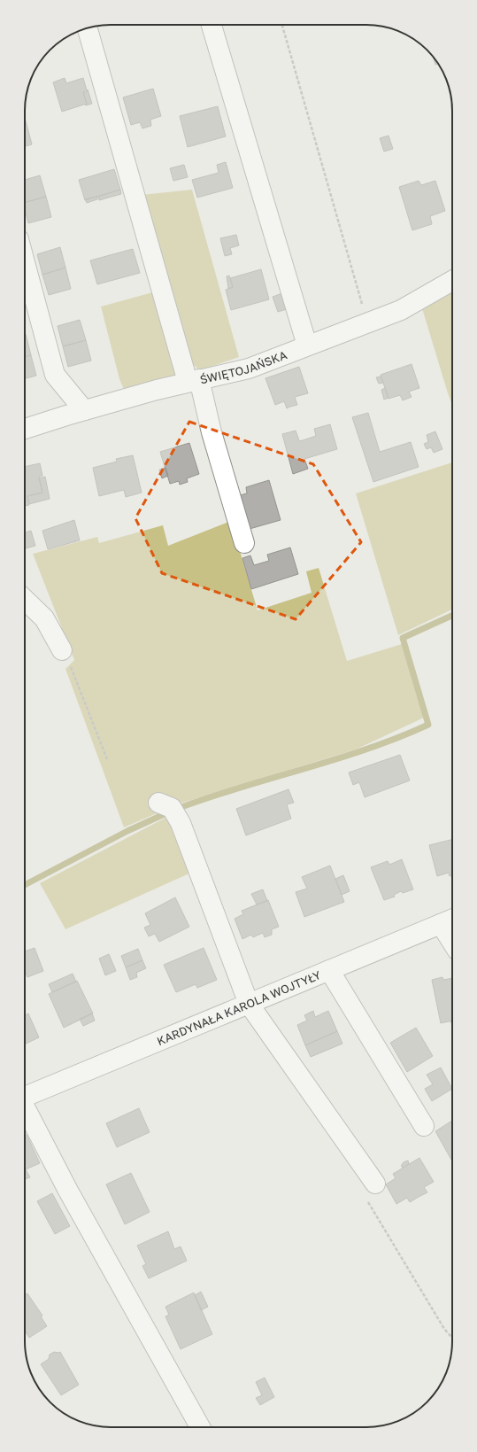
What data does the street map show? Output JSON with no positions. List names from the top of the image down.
{
  "streets": {
    "street": ["ŚWIĘTOJAŃSKA", "KARDYNAŁA KAROLA WOJTYŁY"]
  }
}
